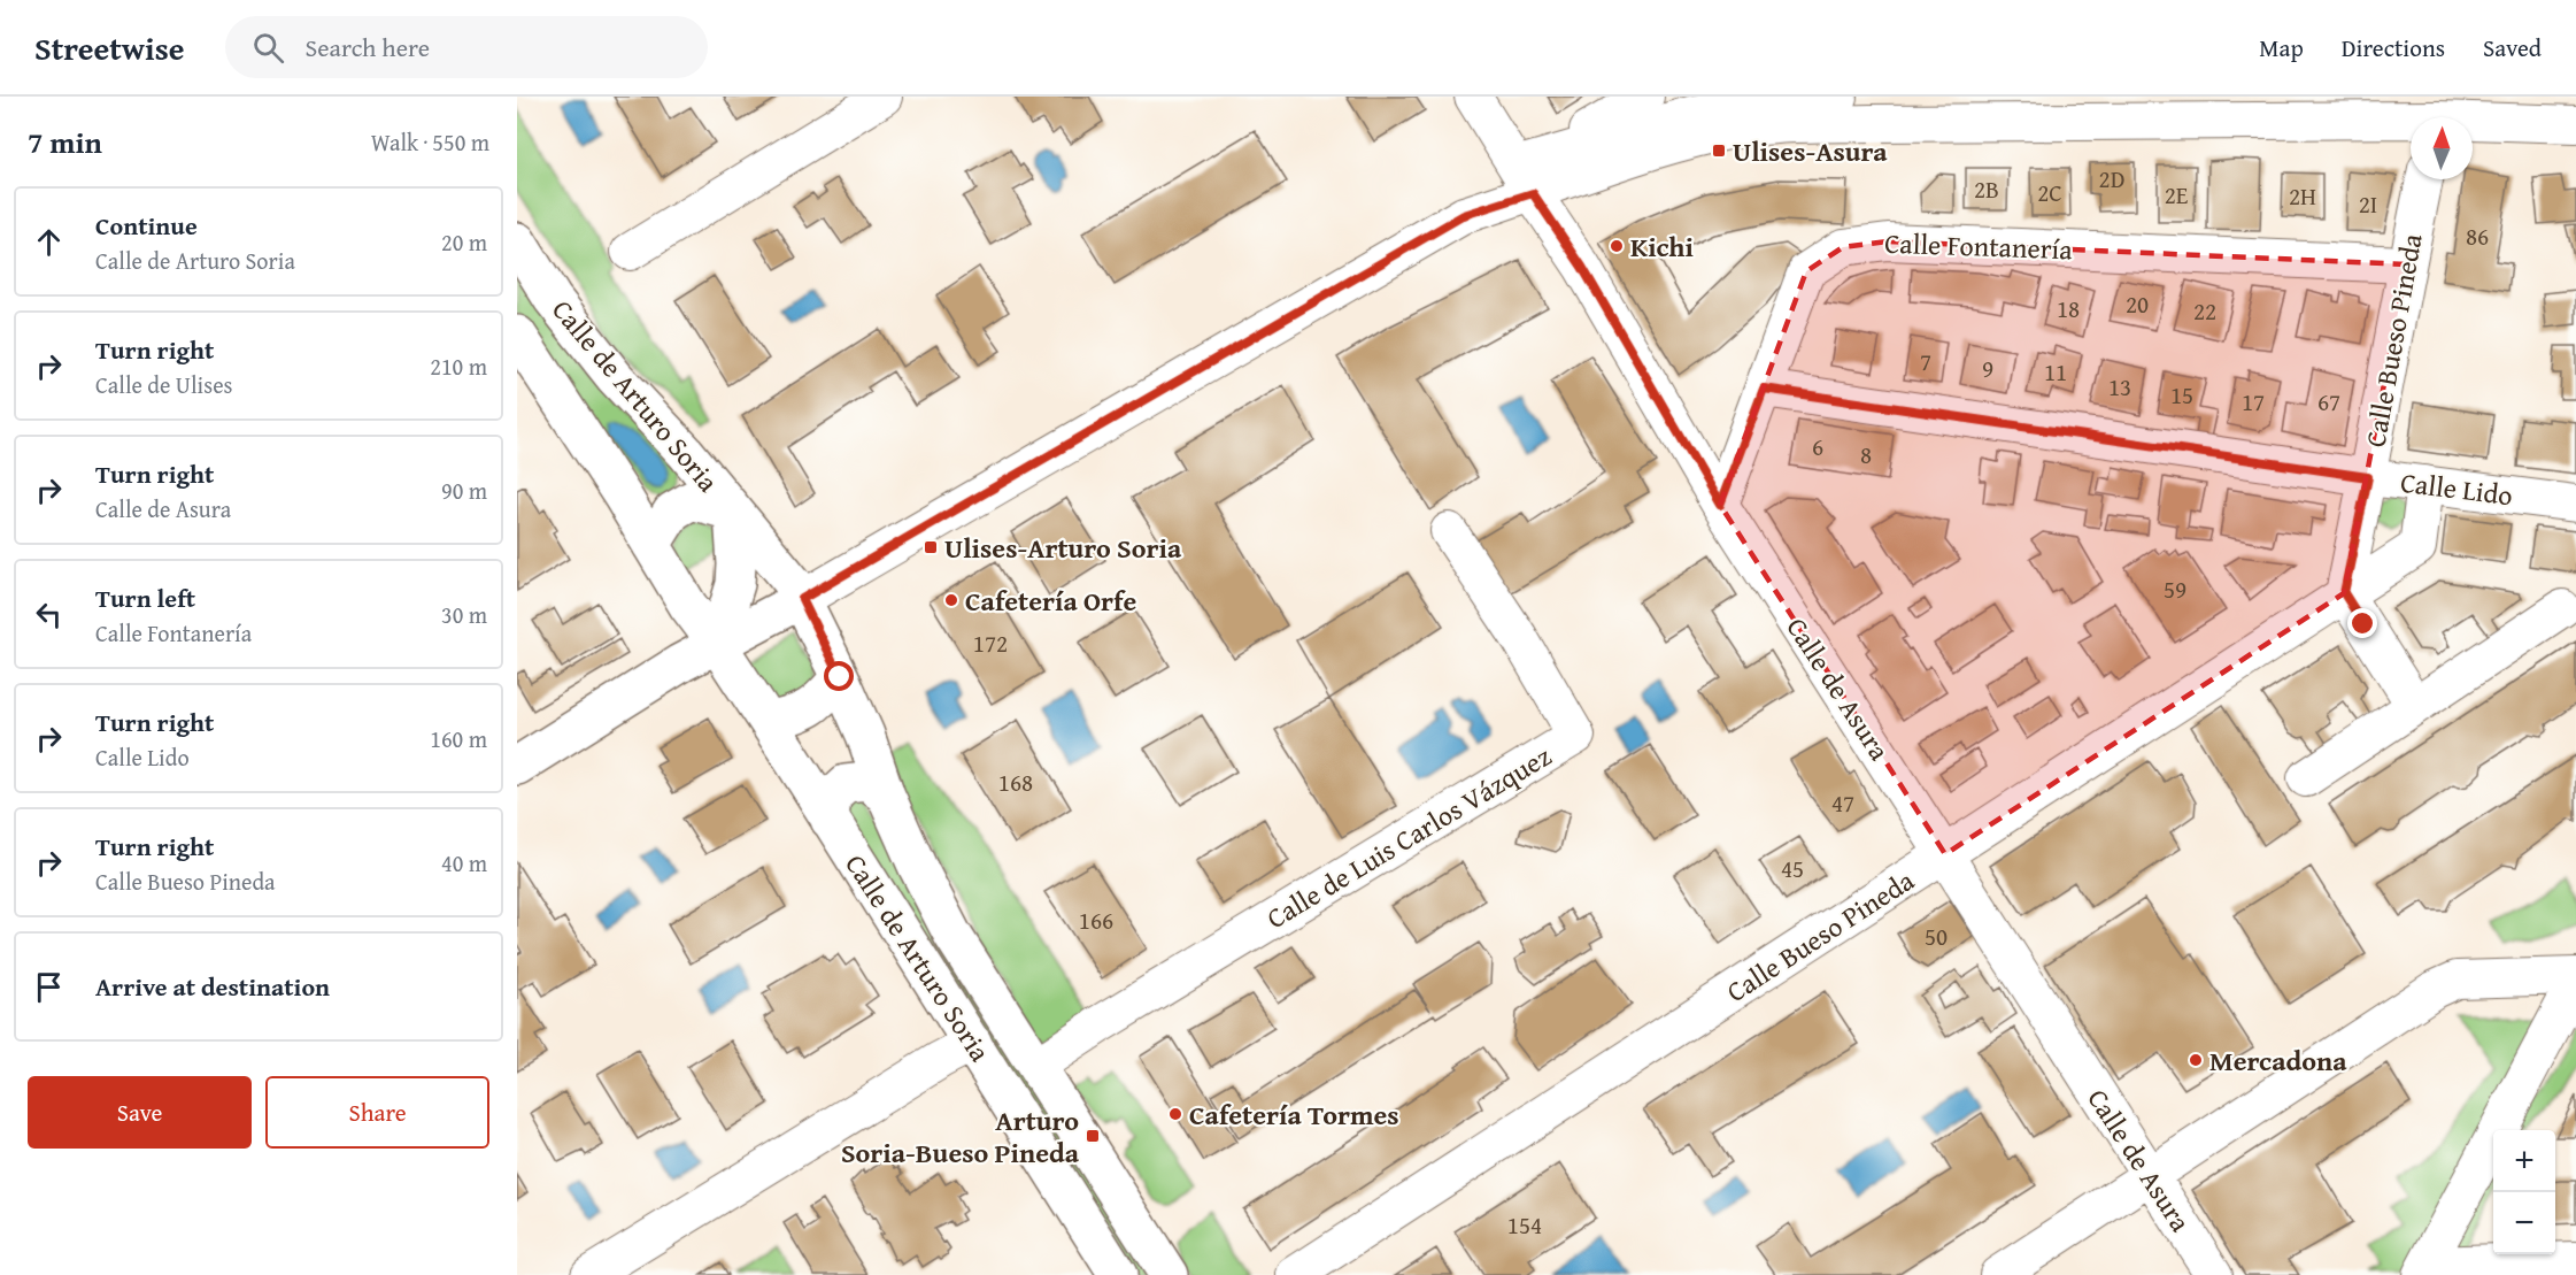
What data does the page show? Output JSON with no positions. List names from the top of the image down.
{
  "streets": {
    "main road": ["Calle de Arturo Soria"],
    "street": [
      "Calle Fontanería",
      "Calle Bueso Pineda",
      "Calle Lido",
      "Calle de Asura",
      "Calle de Luis Carlos Vázquez"
    ]
  },
  "crossings": [
    ["Calle Fontanería", "Calle Bueso Pineda"],
    ["Calle Fontanería", "Calle Lido"],
    ["Calle Fontanería", "Calle de Asura"],
    ["Calle Bueso Pineda", "Calle Lido"],
    ["Calle Bueso Pineda", "Calle de Asura"],
    ["Calle de Arturo Soria", "Calle de Luis Carlos Vázquez"]
  ],
  "places": {
    "transit": ["Ulises-Asura", "Ulises-Arturo Soria", "Arturo Soria-Bueso Pineda"],
    "other": [
      "Kichi",
      "Cafetería Orfe",
      "Mercadona",
      "Cafetería Tormes"
    ]
  },
  "house_numbers": [
    "2D",
    "2B",
    "2C",
    "2E",
    "2H",
    "2I",
    "86",
    "20",
    "18",
    "22",
    "7",
    "9",
    "11",
    "13",
    "15",
    "17",
    "67",
    "6",
    "8",
    "59",
    "172",
    "168",
    "47",
    "45",
    "166",
    "50",
    "154"
  ],
  "north": "top",
  "page": {
    "header": "Streetwise",
    "search": "Search here",
    "nav": ["Map", "Directions", "Saved"],
    "heading": ["7 min", "Walk · 550 m"],
    "list": [
      ["Continue", "Calle de Arturo Soria", "20 m"],
      ["Turn right", "Calle de Ulises", "210 m"],
      ["Turn right", "Calle de Asura", "90 m"],
      ["Turn left", "Calle Fontanería", "30 m"],
      ["Turn right", "Calle Lido", "160 m"],
      ["Turn right", "Calle Bueso Pineda", "40 m"],
      "Arrive at destination"
    ],
    "buttons": ["Save", "Share"],
    "map_buttons": ["+", "−"]
  }
}
